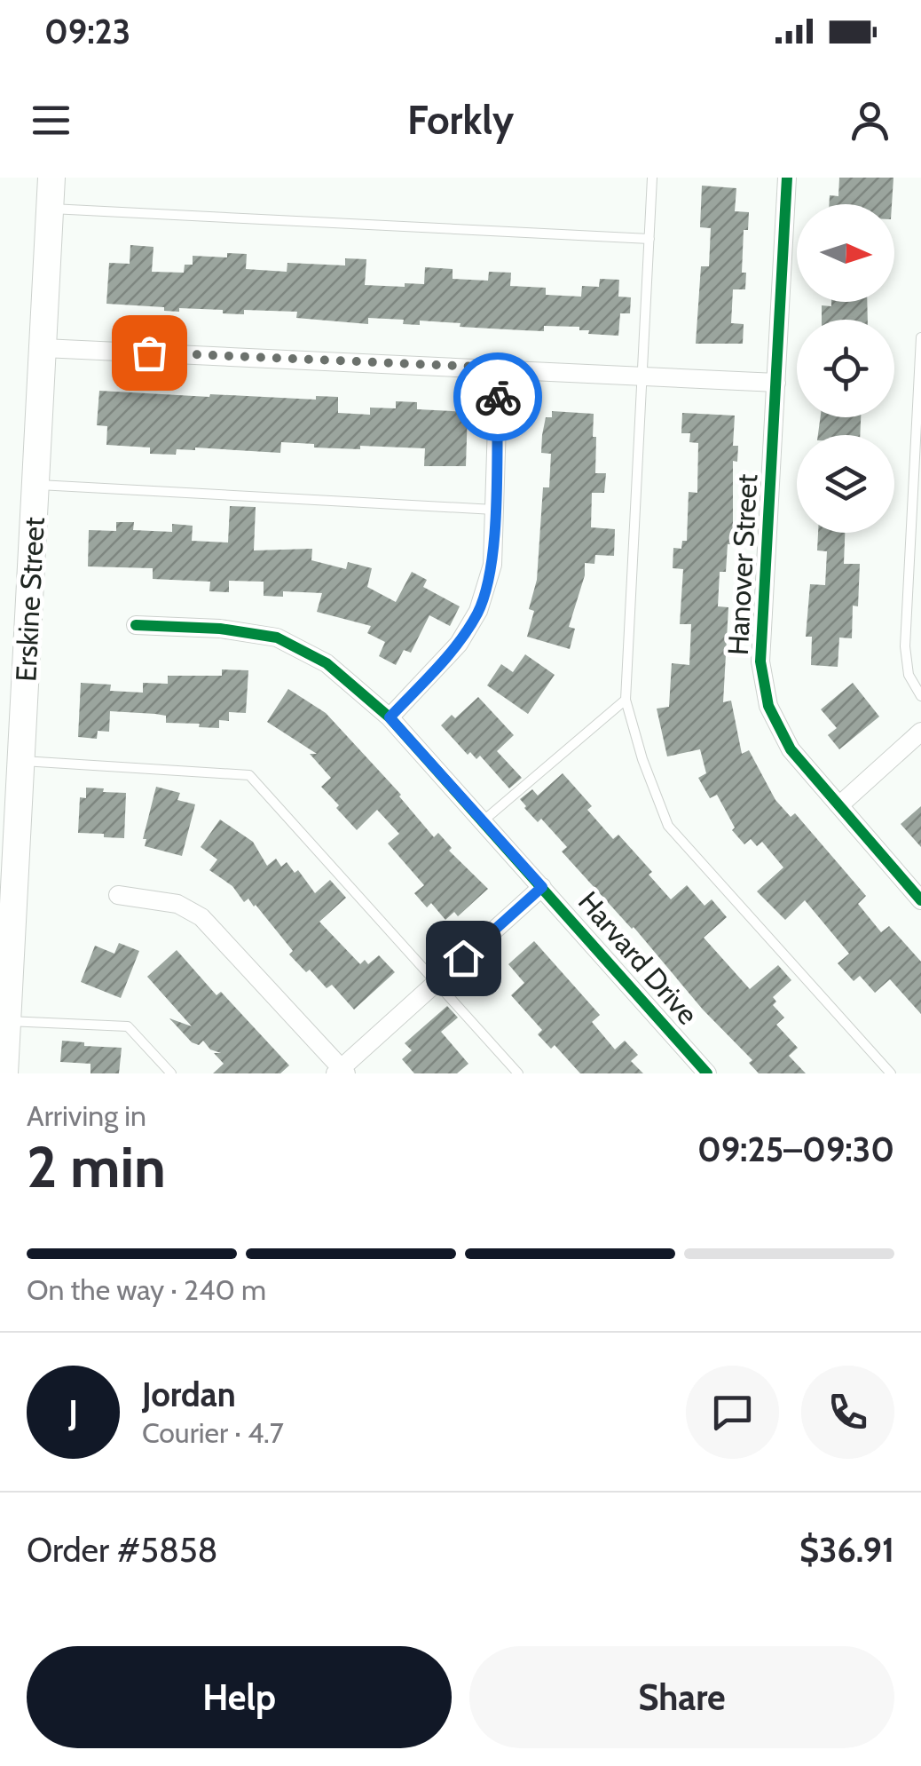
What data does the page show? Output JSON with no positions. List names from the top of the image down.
{
  "streets": {
    "main road": ["Erskine Street"],
    "street": ["Hanover Street", "Harvard Drive"]
  },
  "north": "right",
  "page": {
    "status": "09:23",
    "header": "Forkly",
    "heading": ["2 min", "Arriving in", "09:25–09:30"],
    "panel": [
      "Jordan",
      "Courier · 4.7",
      "Order #5858",
      "$36.91"
    ],
    "bar": "On the way · 240 m",
    "round": "J",
    "buttons": ["Help", "Share"]
  }
}
